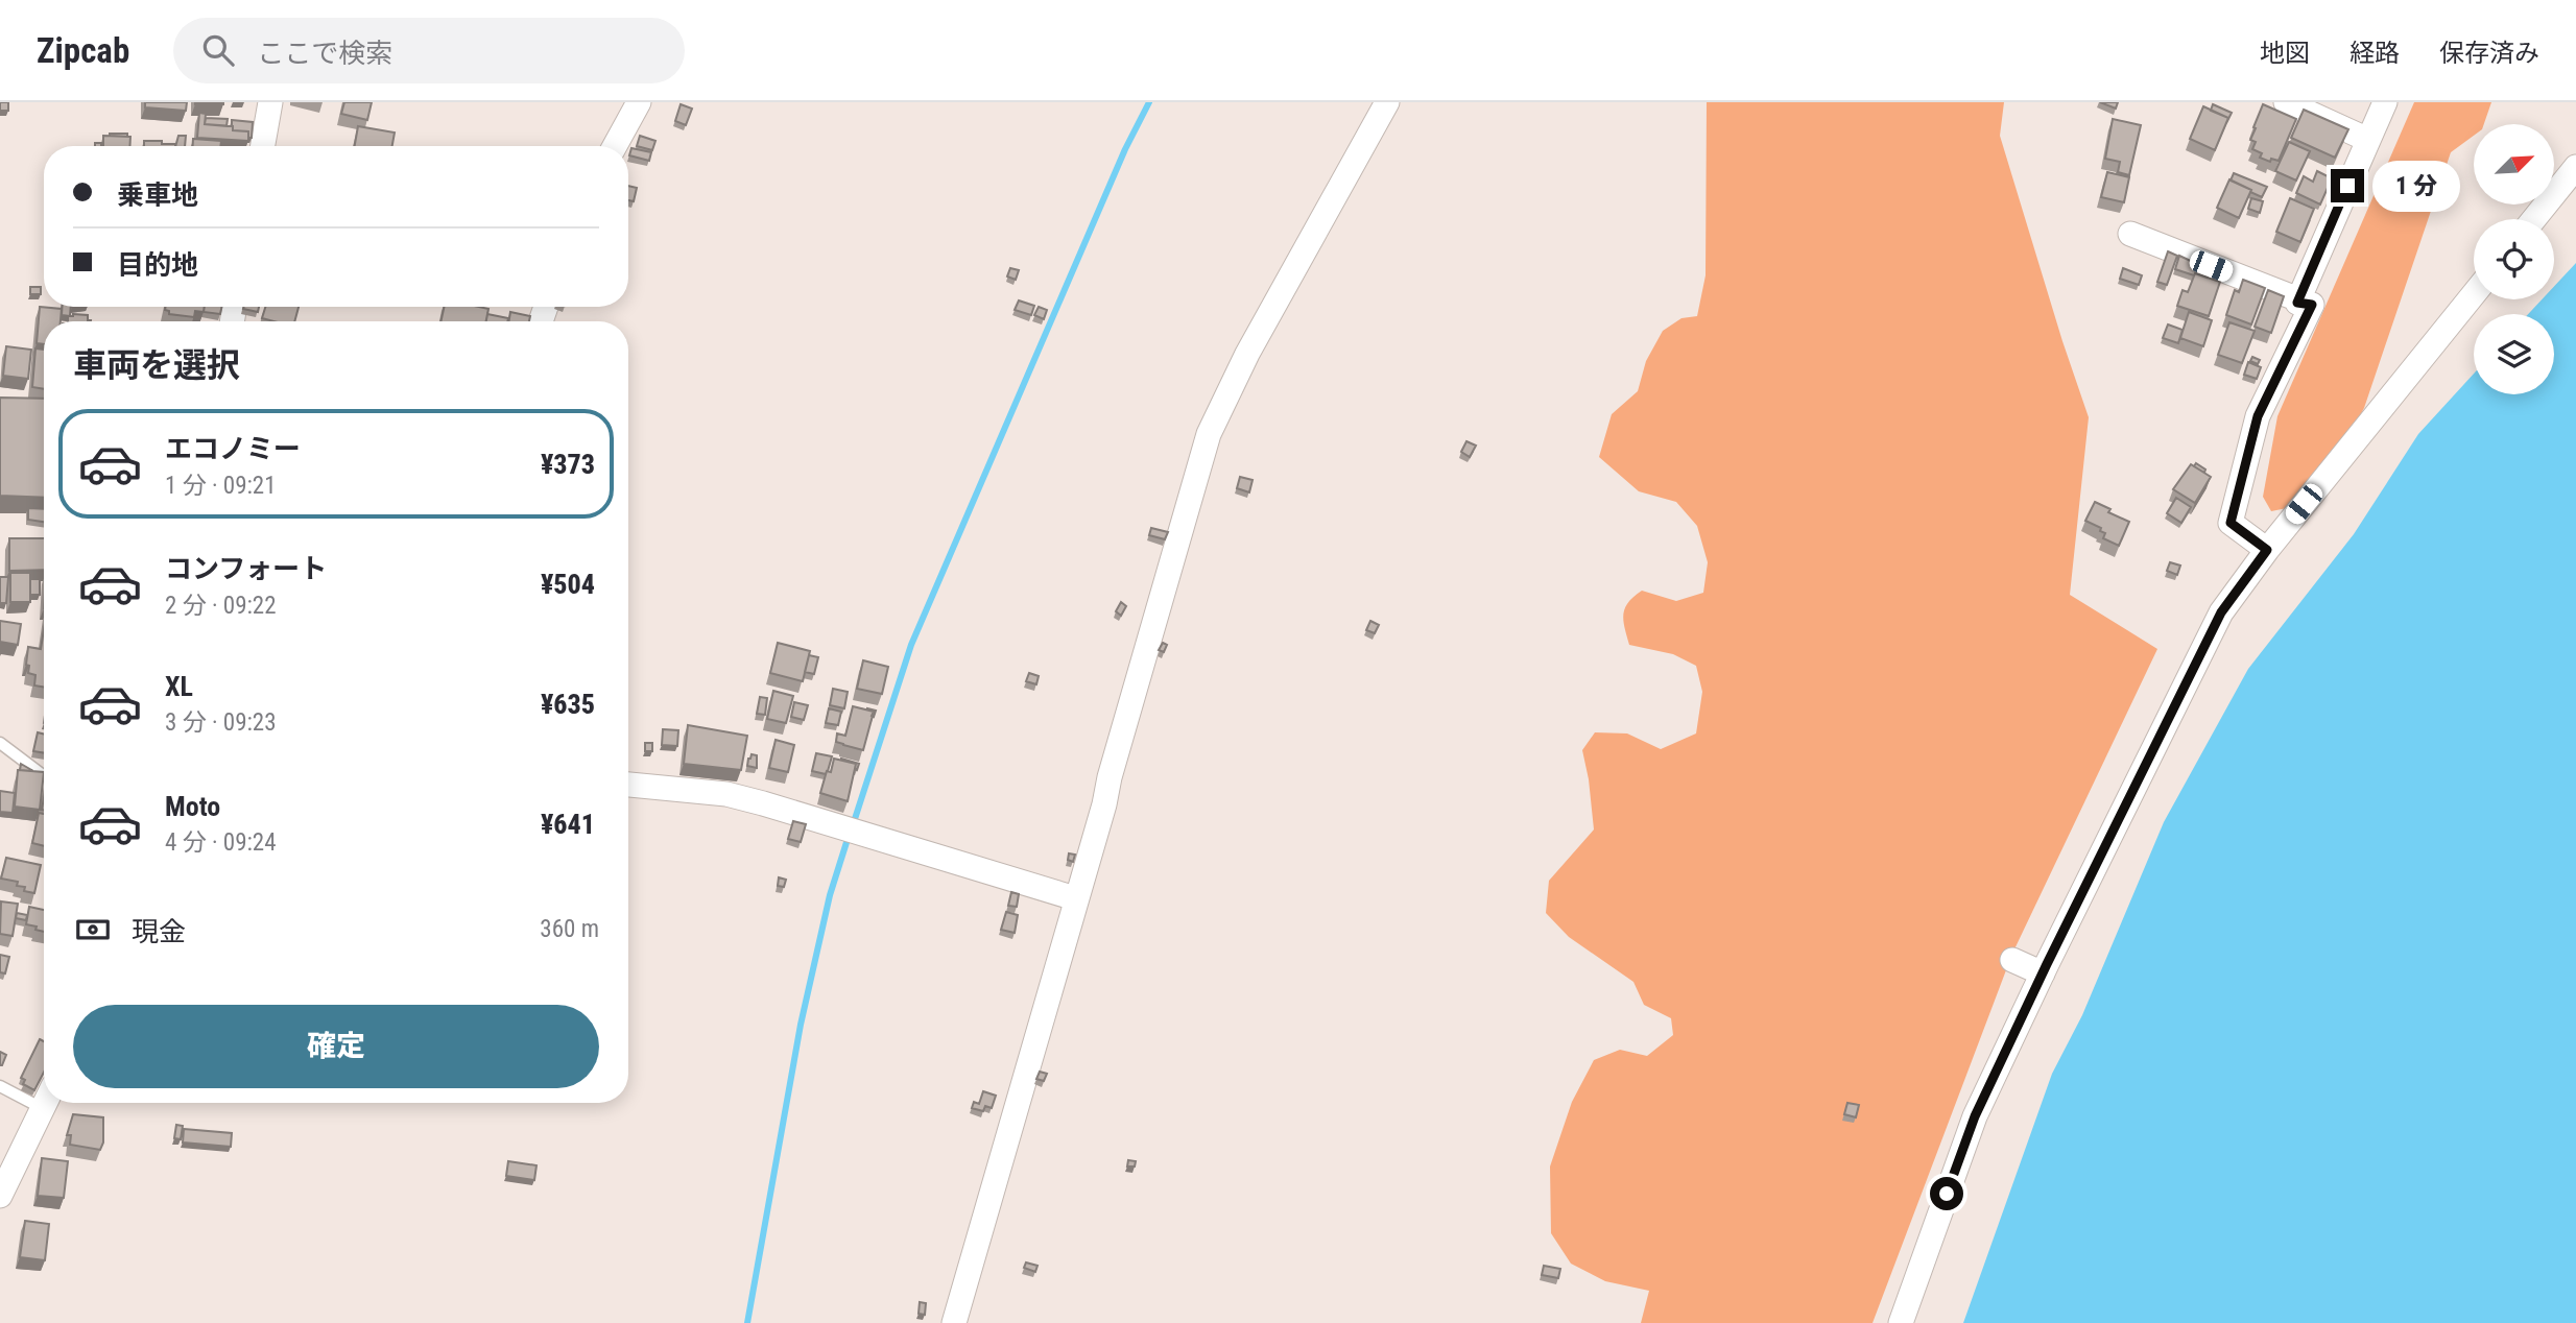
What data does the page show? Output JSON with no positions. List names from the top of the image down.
{
  "north": "top right",
  "page": {
    "header": "Zipcab",
    "search": "ここで検索",
    "nav": ["地図", "経路", "保存済み"],
    "banner": ["乗車地", "目的地"],
    "bubble": "1 分",
    "heading": "車両を選択",
    "list": [
      {
        "name": "エコノミー",
        "note": "1 分 · 09:21",
        "value": "¥373"
      },
      {
        "name": "コンフォート",
        "note": "2 分 · 09:22",
        "value": "¥504"
      },
      {
        "name": "XL",
        "note": "3 分 · 09:23",
        "value": "¥635"
      },
      {
        "name": "Moto",
        "note": "4 分 · 09:24",
        "value": "¥641"
      }
    ],
    "pay": ["現金", "360 m"],
    "buttons": "確定"
  }
}
